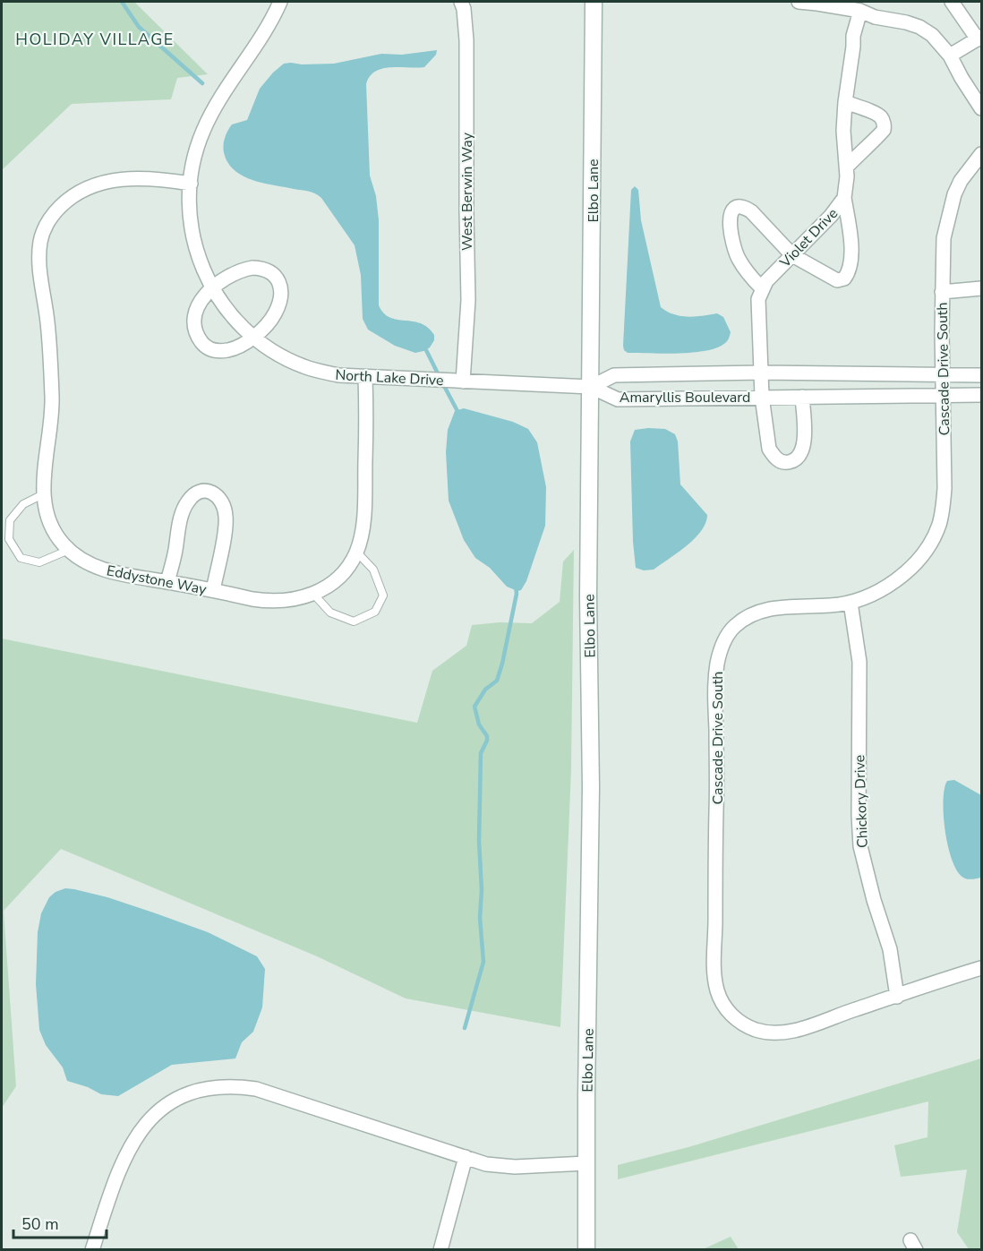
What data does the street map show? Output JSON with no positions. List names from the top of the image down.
{
  "streets": {
    "street": [
      "Elbo Lane",
      "West Berwin Way",
      "Violet Drive",
      "Cascade Drive South",
      "North Lake Drive",
      "Amaryllis Boulevard",
      "Eddystone Way",
      "Chickory Drive"
    ]
  },
  "crossings": [
    ["Elbo Lane", "North Lake Drive"],
    ["Elbo Lane", "Amaryllis Boulevard"],
    ["West Berwin Way", "North Lake Drive"],
    ["Cascade Drive South", "Amaryllis Boulevard"],
    ["Cascade Drive South", "Chickory Drive"],
    ["North Lake Drive", "Amaryllis Boulevard"],
    ["North Lake Drive", "Eddystone Way"]
  ],
  "districts": ["HOLIDAY VILLAGE"],
  "scale_bar": "50 m"
}
